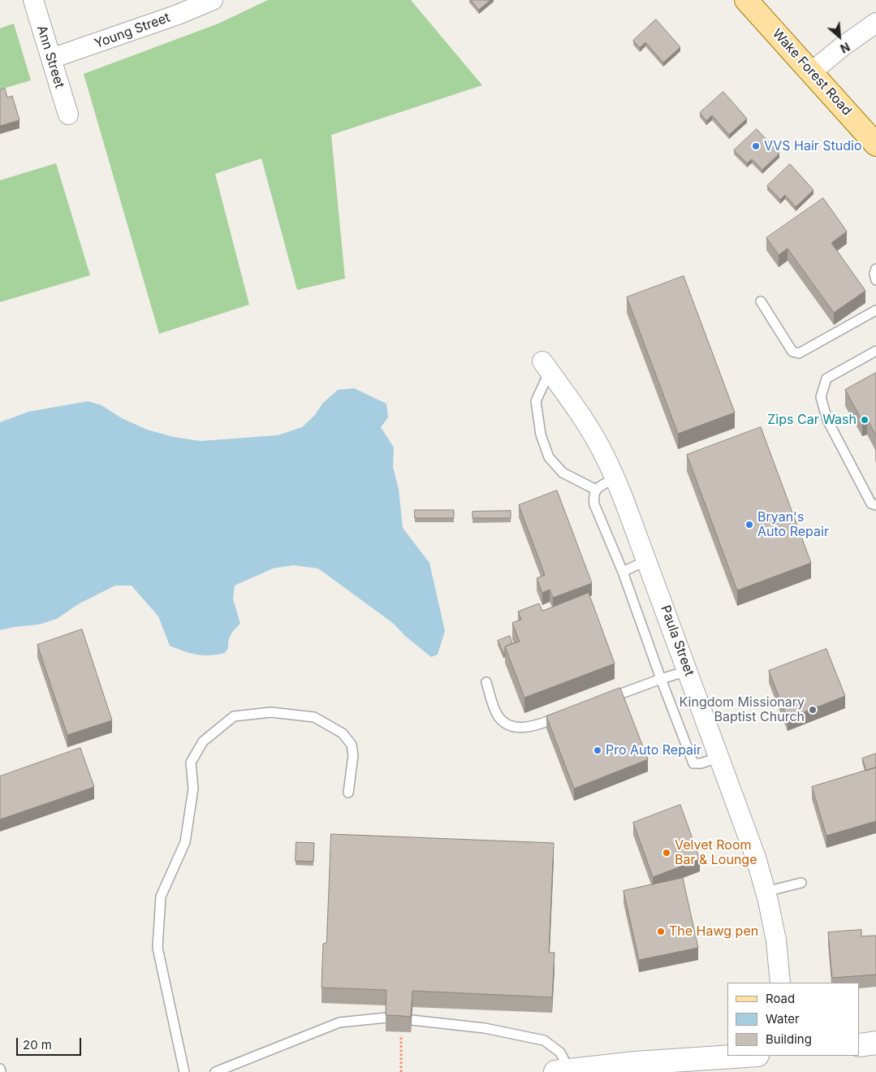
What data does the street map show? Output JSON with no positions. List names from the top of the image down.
{
  "streets": {
    "main road": ["Wake Forest Road"],
    "street": ["Young Street", "Ann Street", "Paula Street"]
  },
  "crossings": [
    ["Young Street", "Ann Street"]
  ],
  "places": [
    "VVS Hair Studio",
    "Zips Car Wash",
    "Bryan's Auto Repair",
    "Kingdom Missionary Baptist Church",
    "Pro Auto Repair",
    "Velvet Room Bar & Lounge",
    "The Hawg pen"
  ],
  "legend": ["Road", "Water", "Building"],
  "scale_bar": "20 m",
  "north": "bottom right"
}
